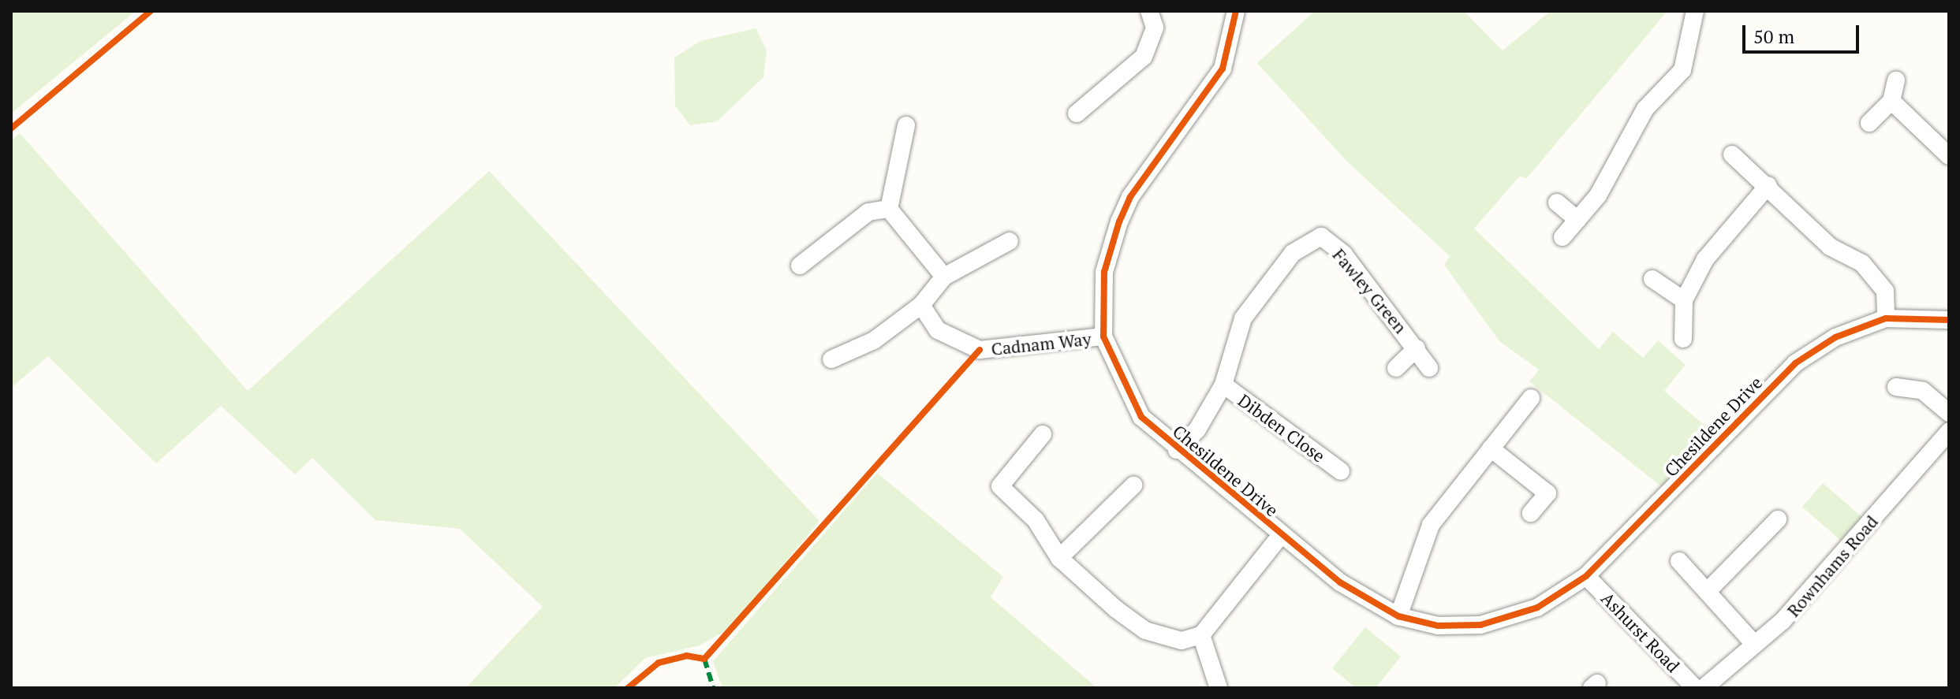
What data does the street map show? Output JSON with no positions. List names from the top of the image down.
{
  "streets": {
    "street": [
      "Fawley Green",
      "Cadnam Way",
      "Chesildene Drive",
      "Dibden Close",
      "Rownhams Road",
      "Ashurst Road"
    ]
  },
  "crossings": [
    ["Fawley Green", "Chesildene Drive"],
    ["Fawley Green", "Dibden Close"],
    ["Cadnam Way", "Chesildene Drive"],
    ["Chesildene Drive", "Ashurst Road"]
  ],
  "scale_bar": "50 m"
}
